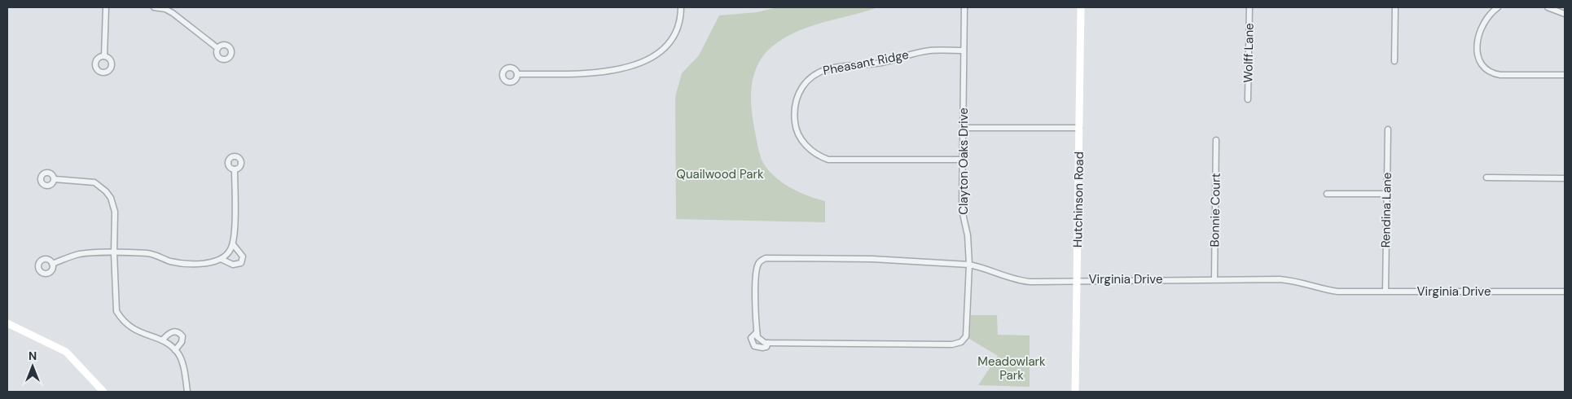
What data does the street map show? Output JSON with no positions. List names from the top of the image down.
{
  "streets": {
    "street": [
      "Wolff Lane",
      "Pheasant Ridge",
      "Clayton Oaks Drive",
      "Hutchinson Road",
      "Bonnie Court",
      "Rendina Lane",
      "Virginia Drive"
    ]
  },
  "crossings": [
    ["Pheasant Ridge", "Clayton Oaks Drive"],
    ["Clayton Oaks Drive", "Virginia Drive"],
    ["Hutchinson Road", "Virginia Drive"],
    ["Bonnie Court", "Virginia Drive"],
    ["Rendina Lane", "Virginia Drive"]
  ],
  "parks": ["Quailwood Park", "Meadowlark Park"],
  "north": "top"
}
